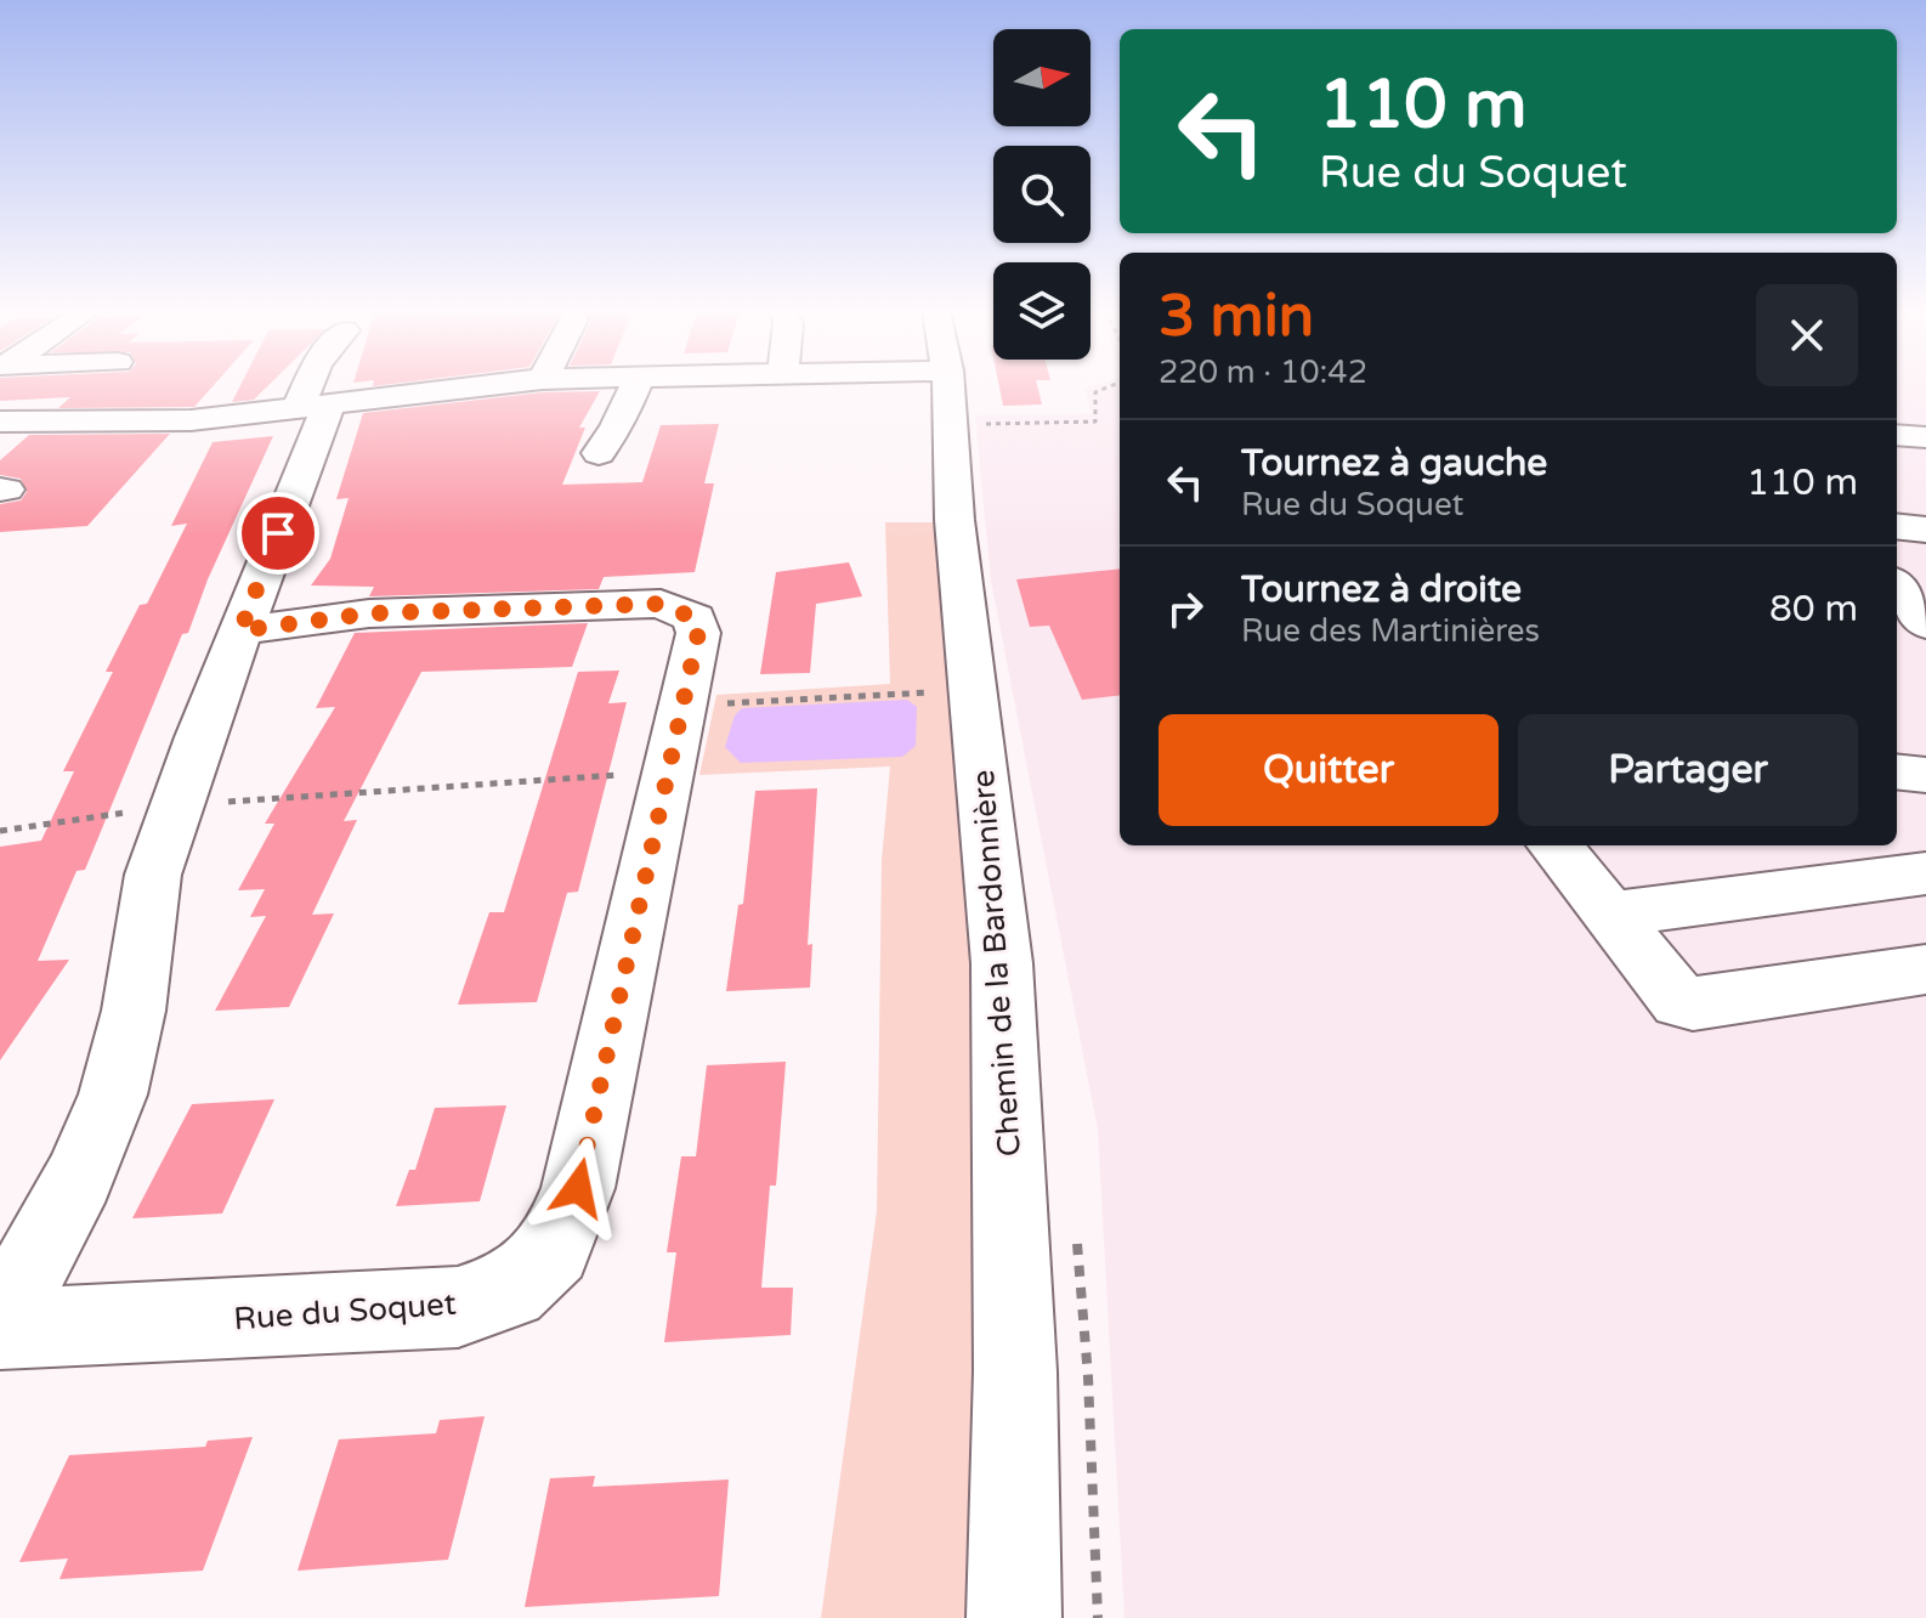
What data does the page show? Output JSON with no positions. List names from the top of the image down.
{
  "streets": {
    "street": ["Chemin de la Bardonnière", "Rue du Soquet"]
  },
  "north": "right",
  "page": {
    "turn": ["110 m", "Rue du Soquet"],
    "heading": ["3 min", "220 m · 10:42"],
    "list": [
      {
        "name": "Tournez à gauche",
        "note": "Rue du Soquet",
        "value": "110 m"
      },
      {
        "name": "Tournez à droite",
        "note": "Rue des Martinières",
        "value": "80 m"
      }
    ],
    "buttons": ["Quitter", "Partager"]
  }
}
